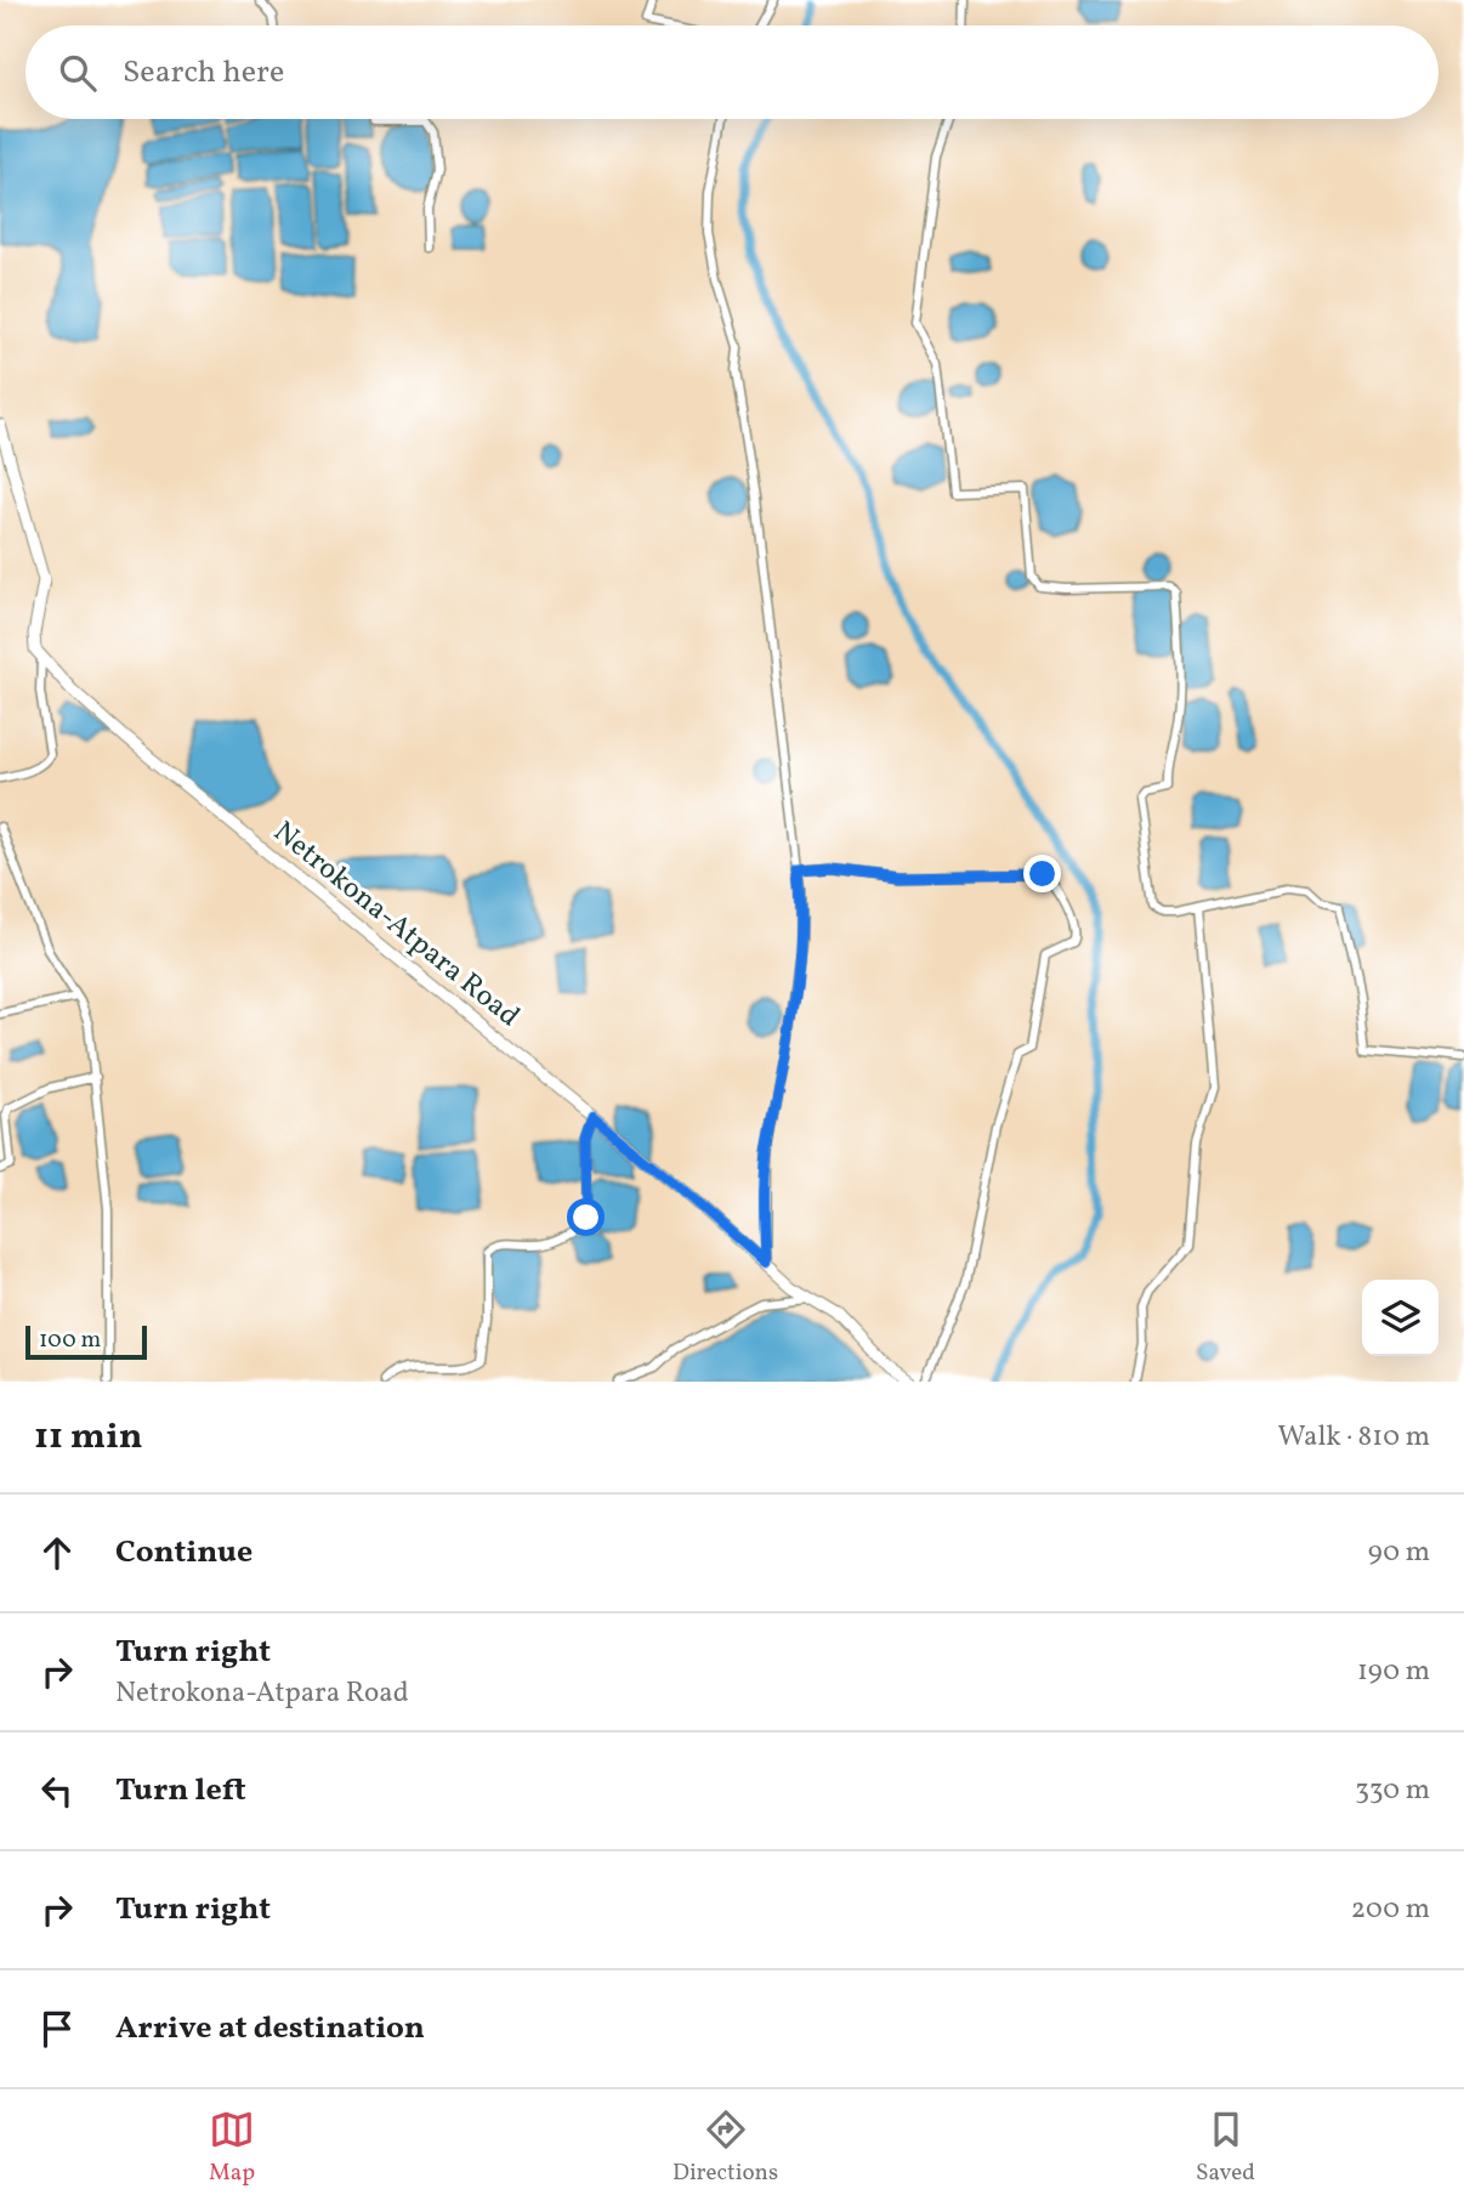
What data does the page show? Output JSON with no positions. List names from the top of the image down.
{
  "streets": {
    "street": ["Netrokona-Atpara Road"]
  },
  "scale_bar": "100 m",
  "page": {
    "search": "Search here",
    "scale": "100 m",
    "heading": ["11 min", "Walk · 810 m"],
    "list": [
      ["Continue", "90 m"],
      ["Turn right", "Netrokona-Atpara Road", "190 m"],
      ["Turn left", "330 m"],
      ["Turn right", "200 m"],
      "Arrive at destination"
    ],
    "nav": ["Map", "Directions", "Saved"]
  }
}
